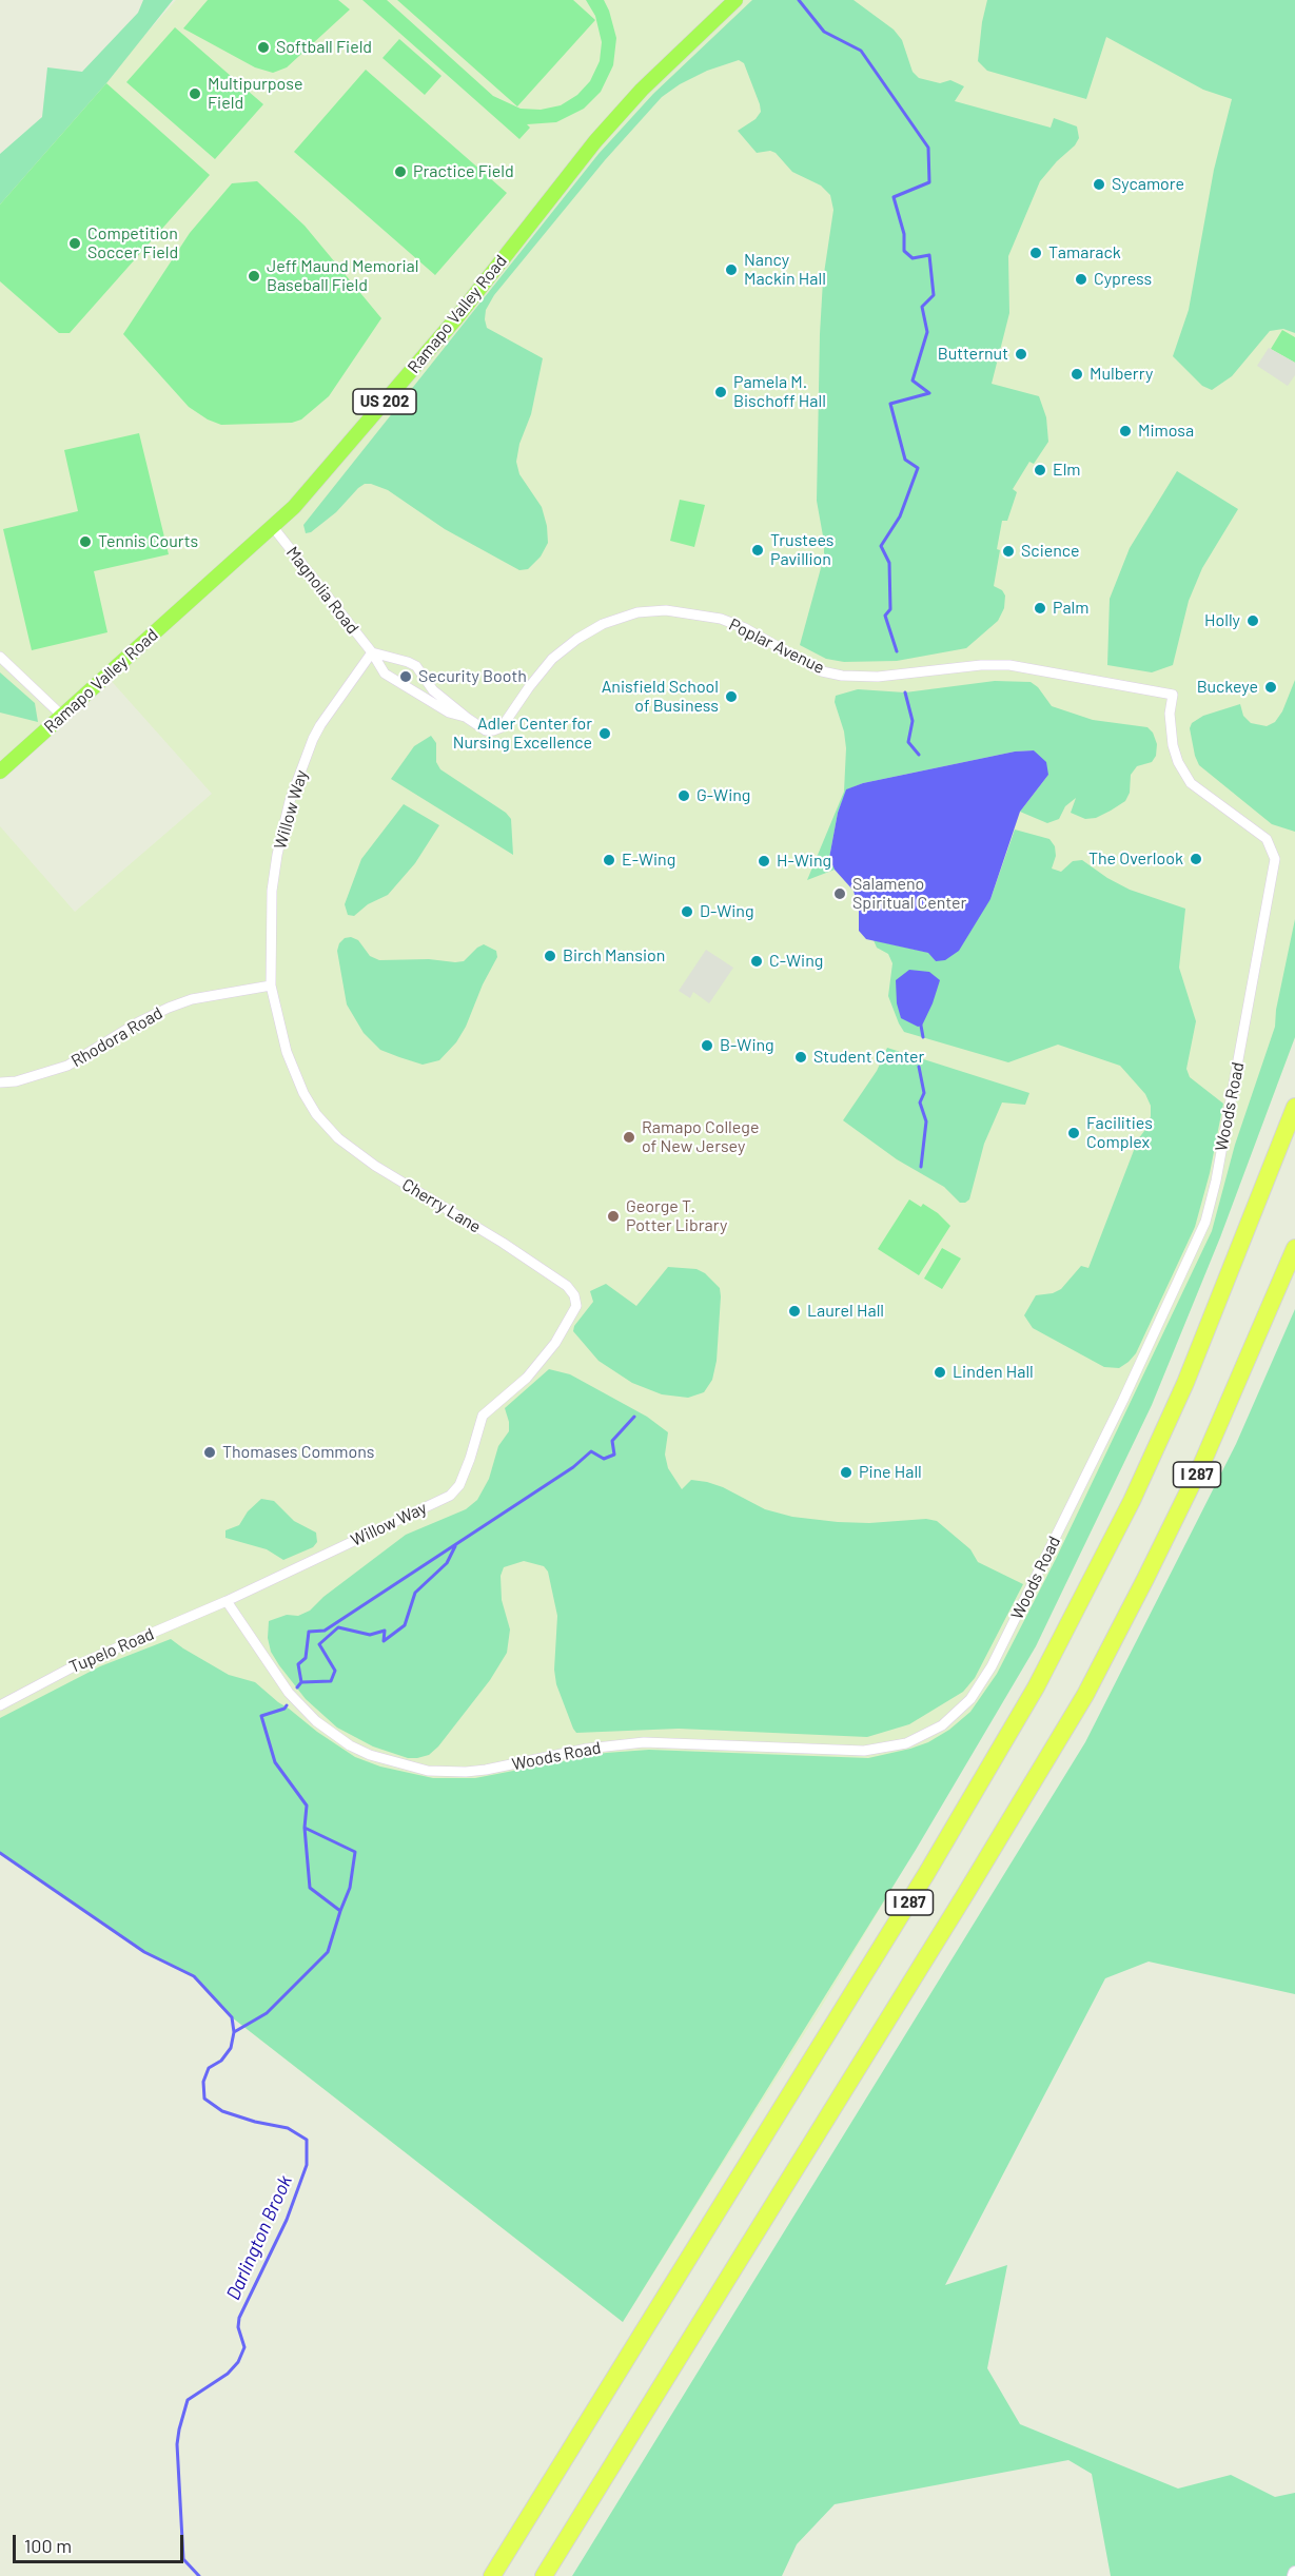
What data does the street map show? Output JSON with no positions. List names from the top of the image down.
{
  "streets": {
    "highway": ["I 287"],
    "main road": ["Ramapo Valley Road", "US 202"],
    "street": [
      "Magnolia Road",
      "Poplar Avenue",
      "Willow Way",
      "Rhodora Road",
      "Woods Road",
      "Cherry Lane",
      "Tupelo Road"
    ]
  },
  "crossings": [
    ["Ramapo Valley Road", "Magnolia Road"],
    ["Magnolia Road", "Poplar Avenue"],
    ["Magnolia Road", "Willow Way"],
    ["Poplar Avenue", "Woods Road"],
    ["Willow Way", "Rhodora Road"],
    ["Willow Way", "Woods Road"],
    ["Willow Way", "Cherry Lane"],
    ["Willow Way", "Tupelo Road"],
    ["Rhodora Road", "Cherry Lane"],
    ["Woods Road", "Tupelo Road"]
  ],
  "water": ["Darlington Brook"],
  "places": [
    "Softball Field",
    "Multipurpose Field",
    "Practice Field",
    "Sycamore",
    "Competition Soccer Field",
    "Tamarack",
    "Nancy Mackin Hall",
    "Jeff Maund Memorial Baseball Field",
    "Cypress",
    "Butternut",
    "Mulberry",
    "Pamela M. Bischoff Hall",
    "Mimosa",
    "Elm",
    "Tennis Courts",
    "Trustees Pavillion",
    "Science",
    "Palm",
    "Holly",
    "Security Booth",
    "Buckeye",
    "Anisfield School of Business",
    "Adler Center for Nursing Excellence",
    "G-Wing",
    "The Overlook",
    "E-Wing",
    "H-Wing",
    "Salameno Spiritual Center",
    "D-Wing",
    "Birch Mansion",
    "C-Wing",
    "B-Wing",
    "Student Center",
    "Facilities Complex",
    "Ramapo College of New Jersey",
    "George T. Potter Library",
    "Laurel Hall",
    "Linden Hall",
    "Thomases Commons",
    "Pine Hall"
  ],
  "scale_bar": "100 m"
}
